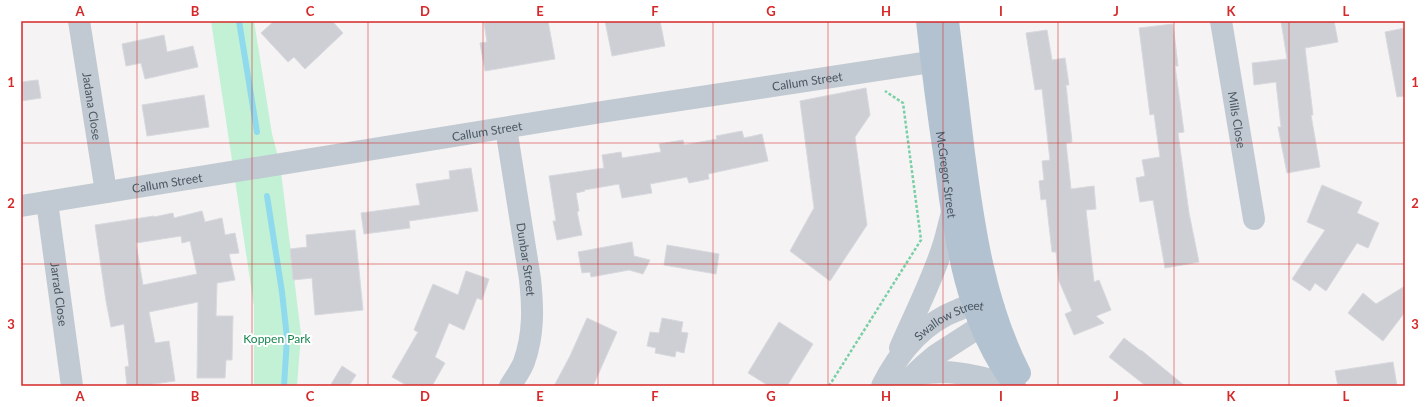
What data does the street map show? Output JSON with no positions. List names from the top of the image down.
{
  "streets": {
    "main road": ["McGregor Street"],
    "street": [
      "Callum Street",
      "Jadana Close",
      "Mills Close",
      "Dunbar Street",
      "Jarrad Close",
      "Swallow Street"
    ]
  },
  "crossings": [
    ["Callum Street", "Jadana Close"],
    ["Callum Street", "McGregor Street"],
    ["Callum Street", "Dunbar Street"],
    ["Callum Street", "Jarrad Close"],
    ["McGregor Street", "Swallow Street"]
  ],
  "parks": ["Koppen Park"],
  "grid": {
    "columns": [
      "A",
      "B",
      "C",
      "D",
      "E",
      "F",
      "G",
      "H",
      "I",
      "J",
      "K",
      "L"
    ],
    "rows": ["1", "2", "3"]
  }
}
